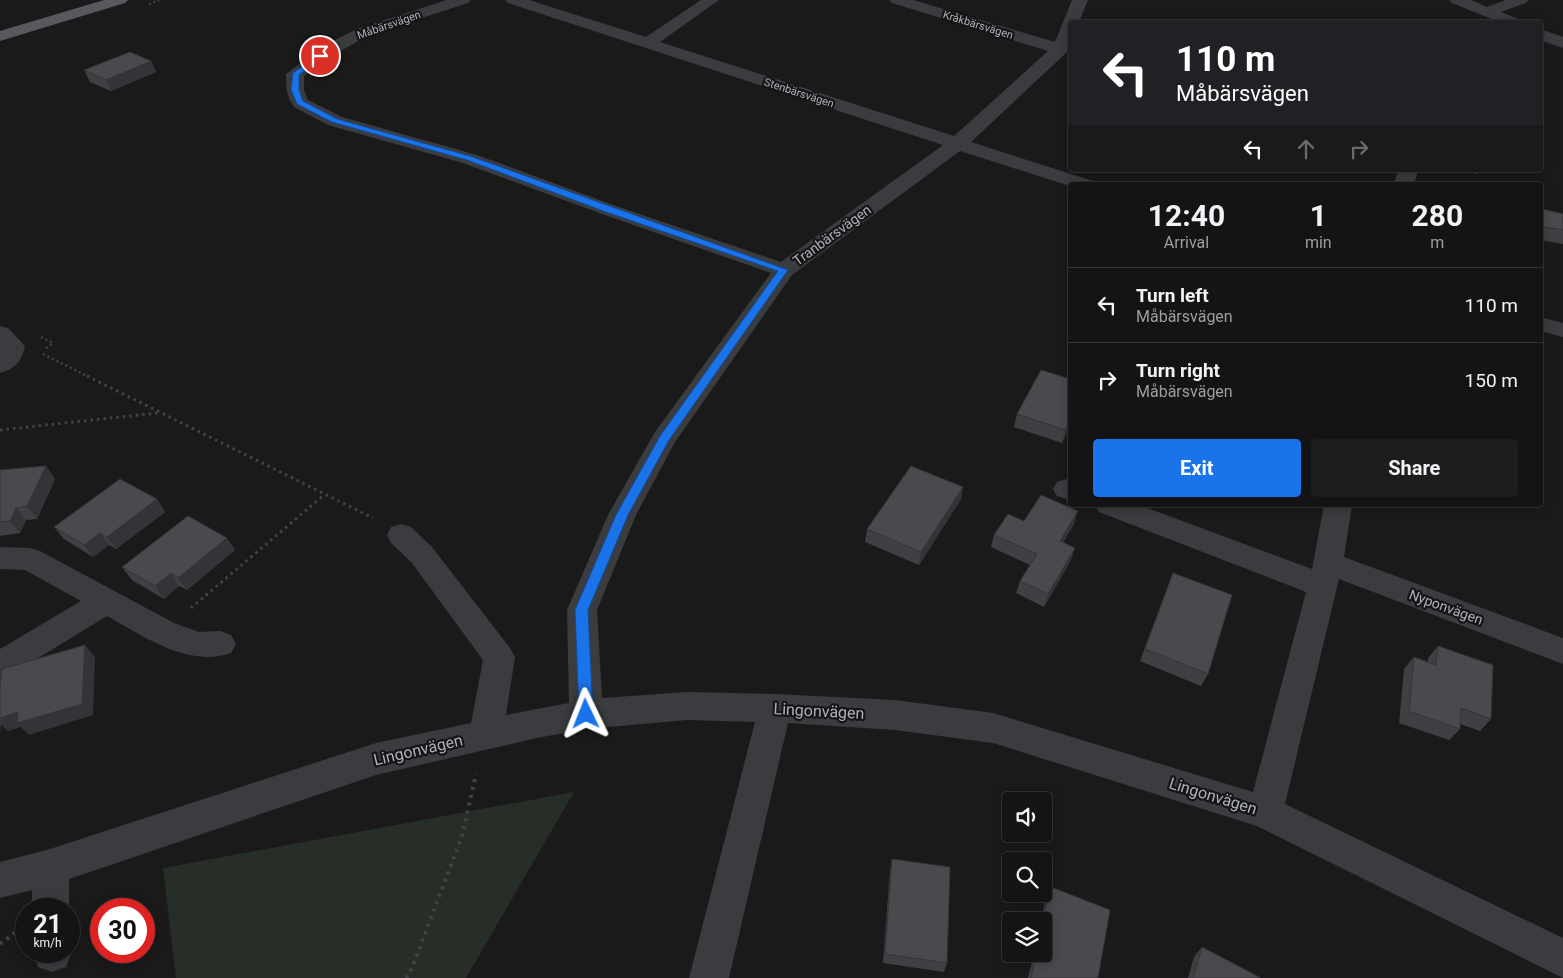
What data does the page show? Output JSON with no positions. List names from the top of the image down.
{
  "streets": {
    "street": [
      "Måbärsvägen",
      "Kråkbärsvägen",
      "Stenbärsvägen",
      "Tranbärsvägen",
      "Nyponvägen",
      "Lingonvägen"
    ]
  },
  "crossings": [
    ["Måbärsvägen", "Tranbärsvägen"],
    ["Kråkbärsvägen", "Tranbärsvägen"],
    ["Stenbärsvägen", "Tranbärsvägen"],
    ["Tranbärsvägen", "Lingonvägen"]
  ],
  "page": {
    "turn": ["110 m", "Måbärsvägen"],
    "eta": [
      "12:40",
      "Arrival",
      "1",
      "min",
      "280",
      "m"
    ],
    "list": [
      {
        "name": "Turn left",
        "note": "Måbärsvägen",
        "value": "110 m"
      },
      {
        "name": "Turn right",
        "note": "Måbärsvägen",
        "value": "150 m"
      }
    ],
    "buttons": ["Exit", "Share"],
    "speed": "21 km/h",
    "limit": "30"
  }
}
